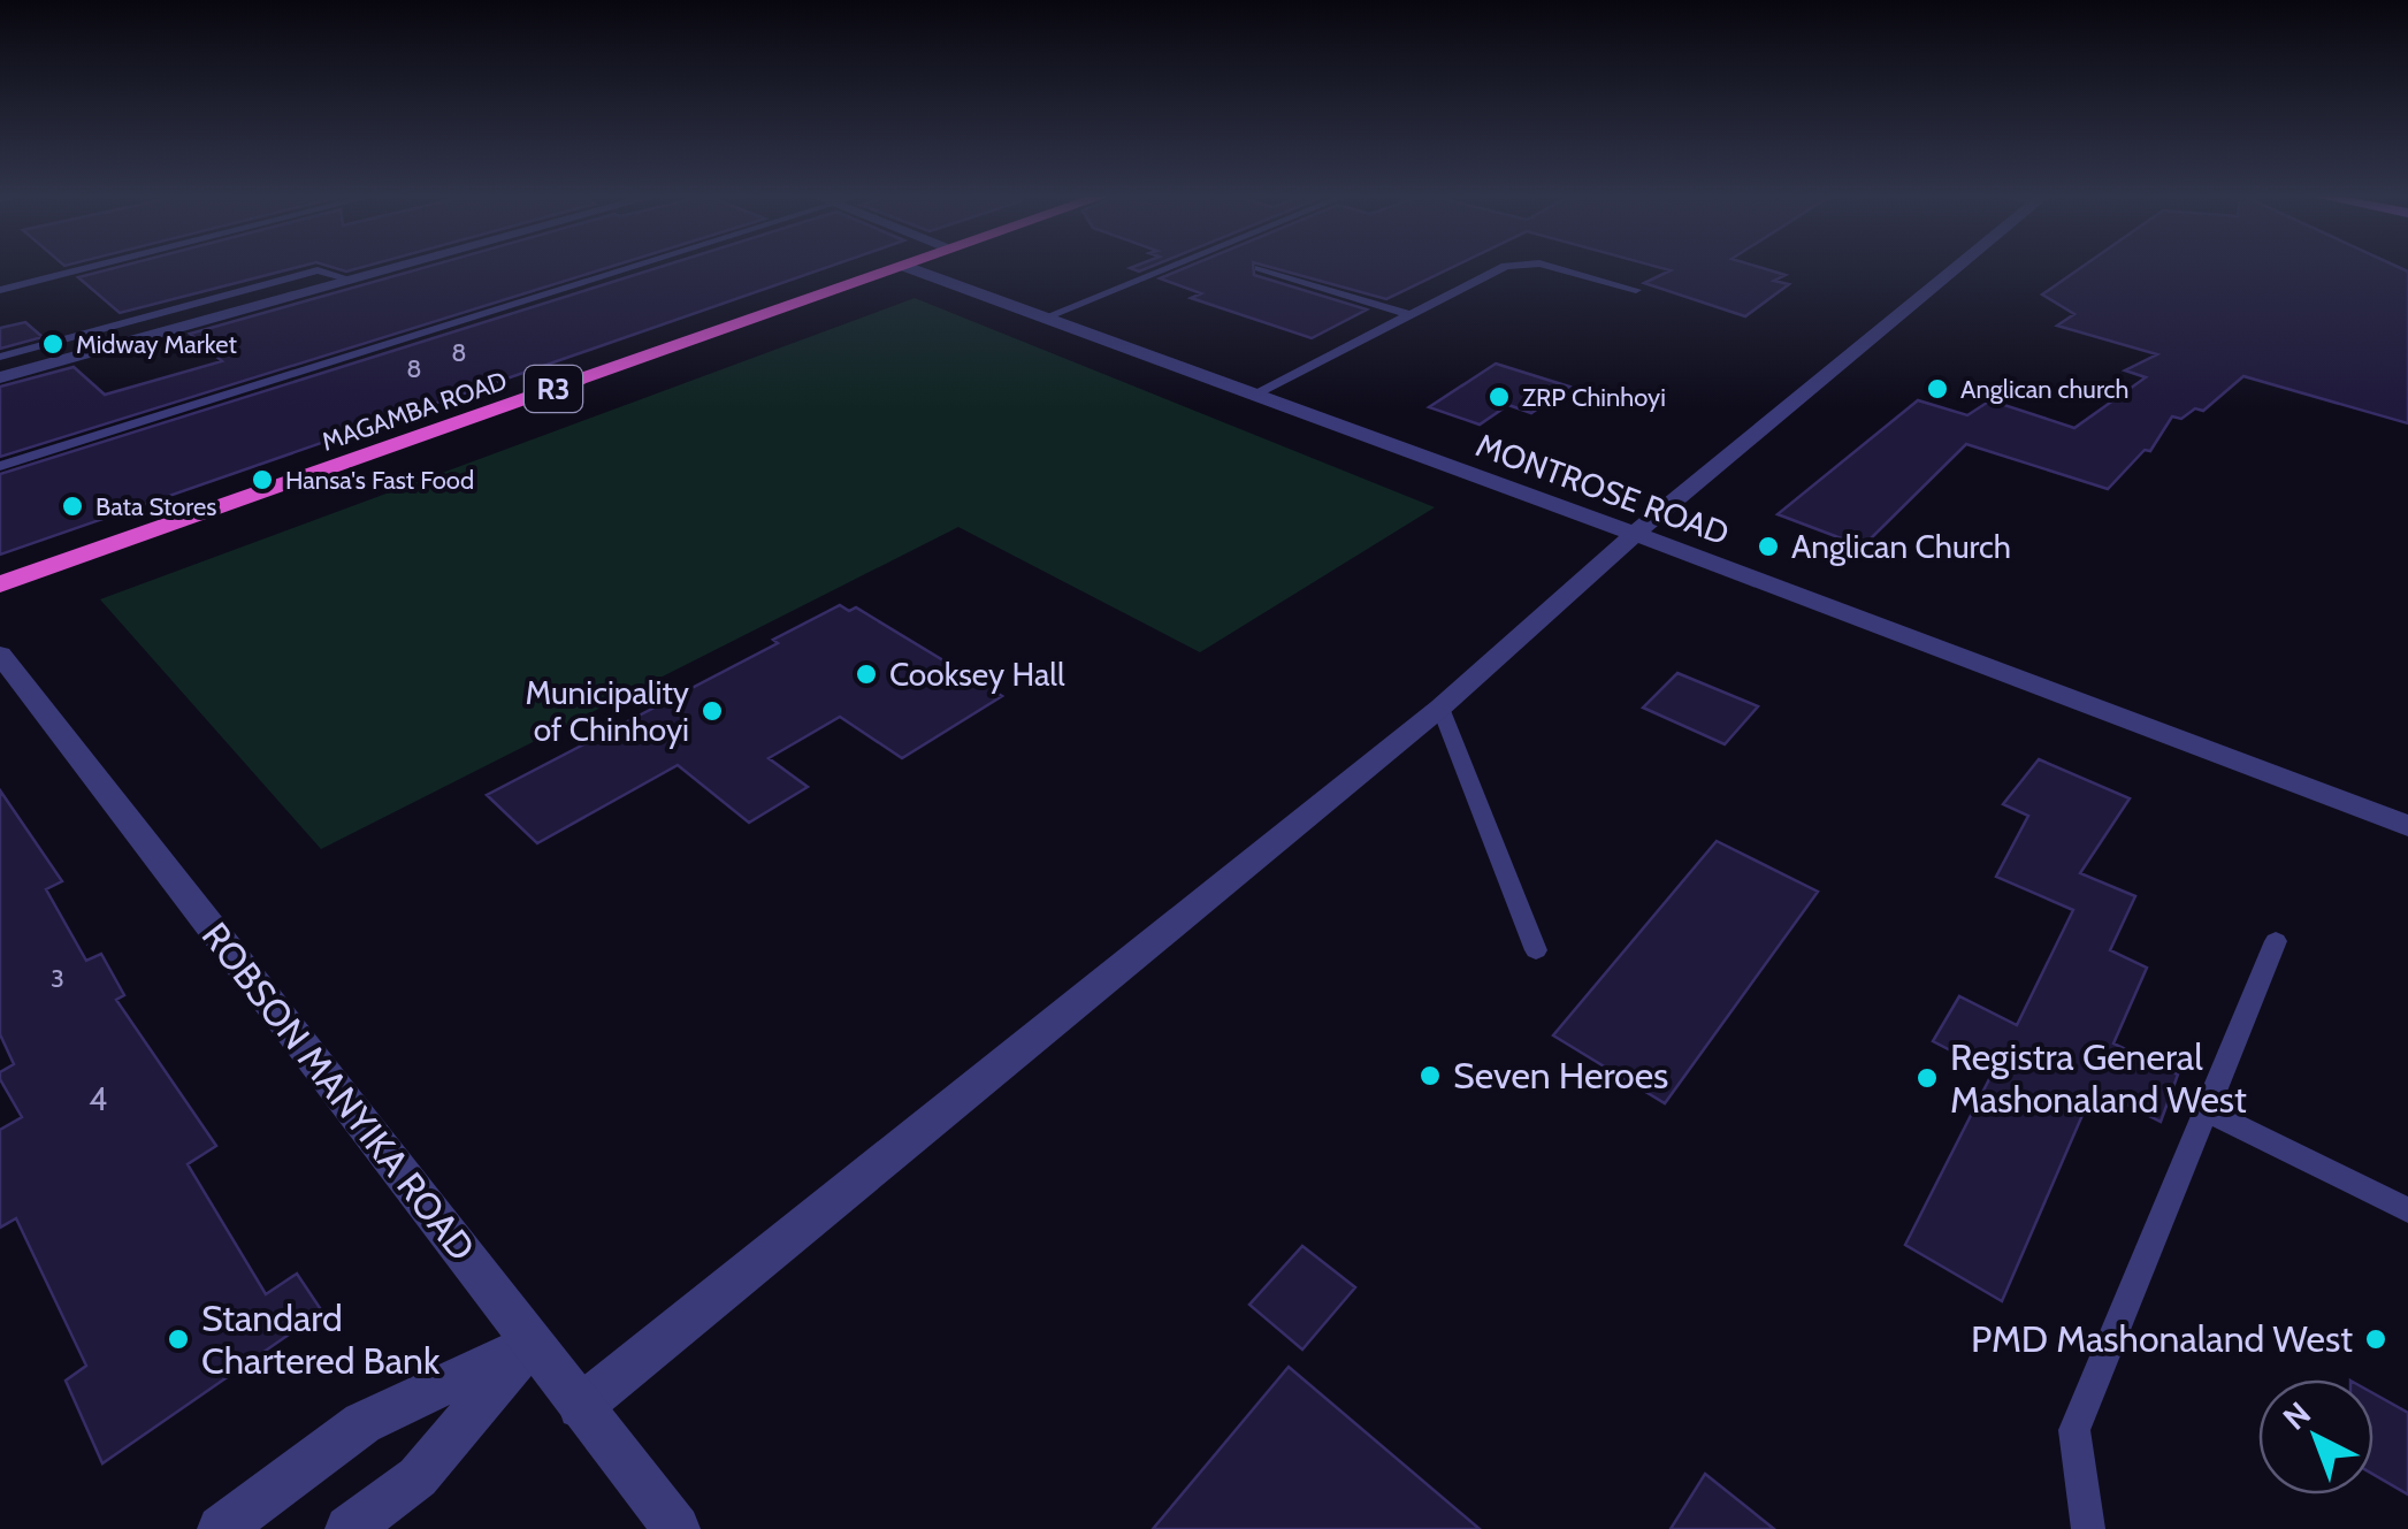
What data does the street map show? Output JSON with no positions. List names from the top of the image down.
{
  "streets": {
    "highway": ["R3", "MAGAMBA ROAD"],
    "street": ["MONTROSE ROAD", "ROBSON MANYIKA ROAD"]
  },
  "places": [
    "Midway Market",
    "Anglican church",
    "ZRP Chinhoyi",
    "Hansa's Fast Food",
    "Bata Stores",
    "Anglican Church",
    "Cooksey Hall",
    "Municipality of Chinhoyi",
    "Seven Heroes",
    "Registra General Mashonaland West",
    "Standard Chartered Bank",
    "PMD Mashonaland West"
  ],
  "house_numbers": [
    "8",
    "8",
    "3",
    "4"
  ],
  "north": "top left"
}
